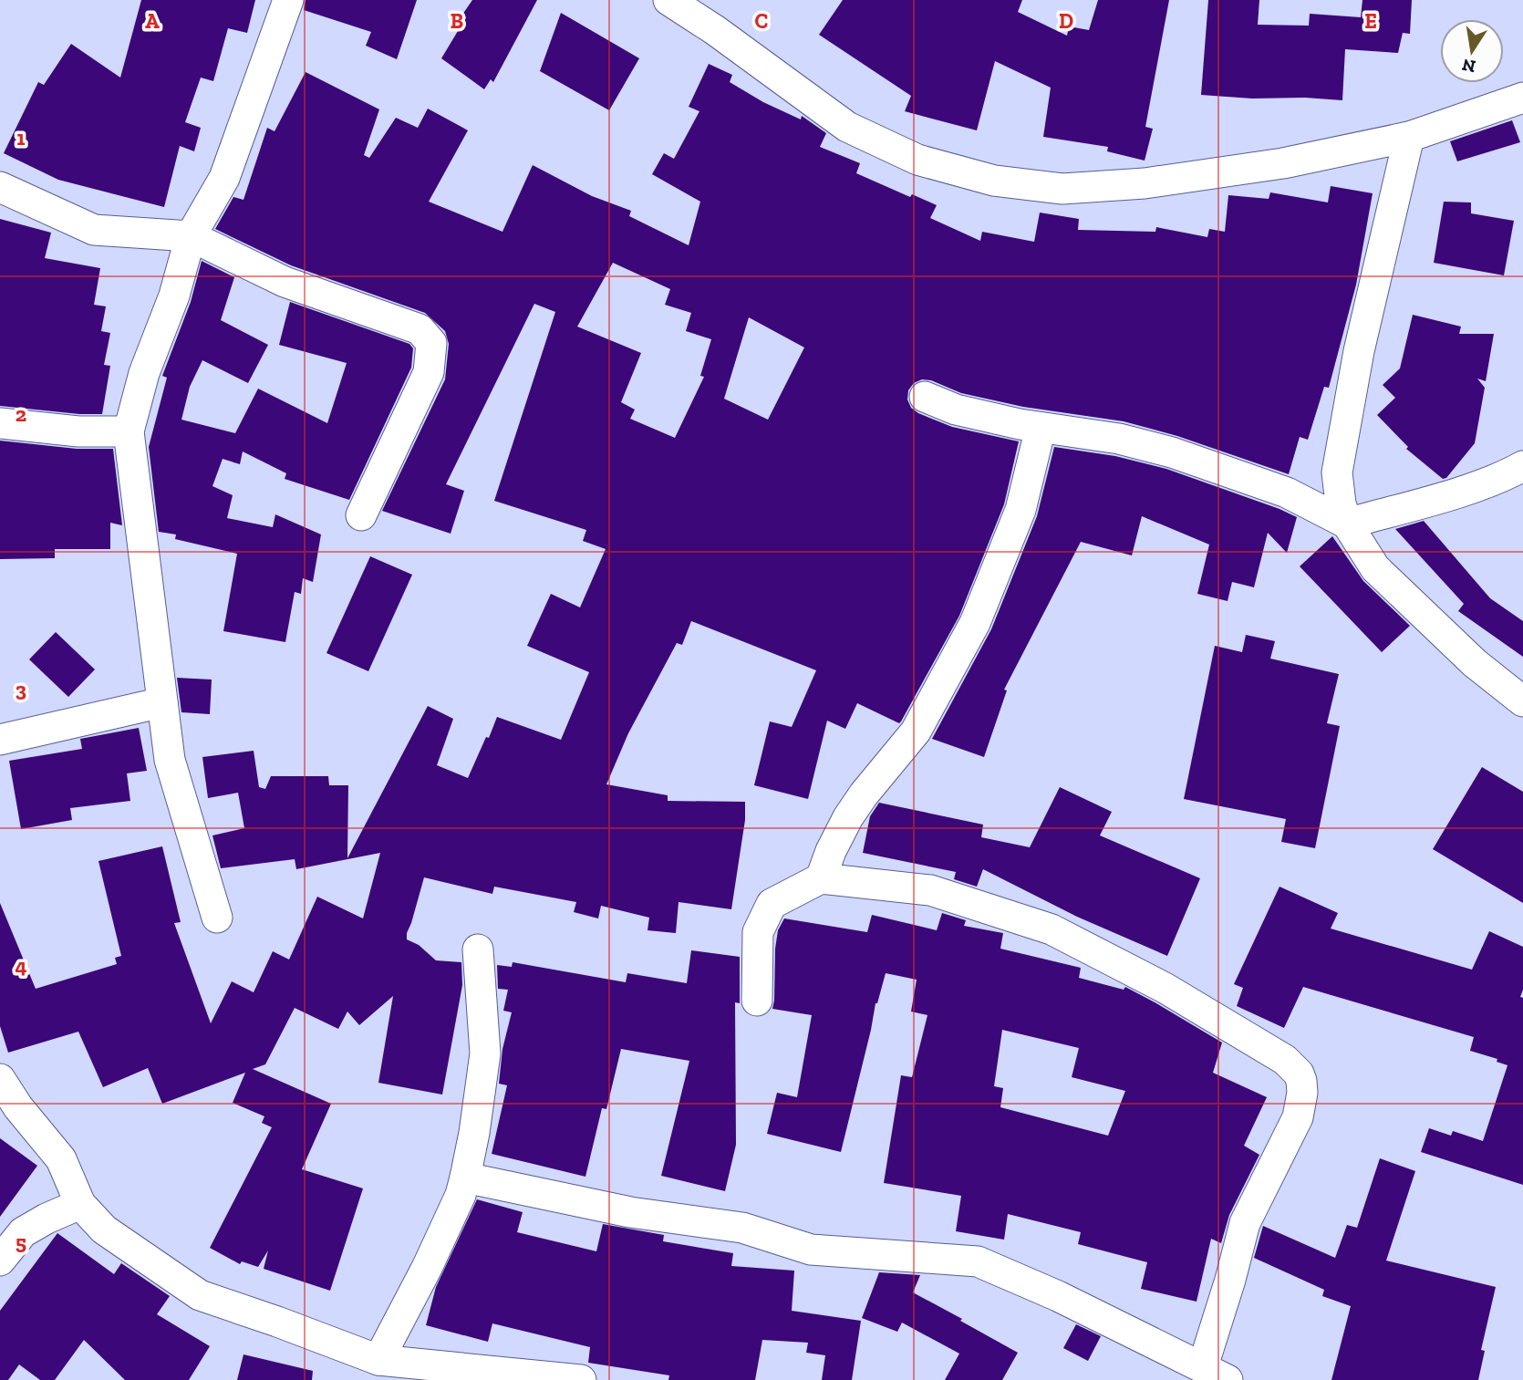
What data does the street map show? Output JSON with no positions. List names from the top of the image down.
{
  "north": "bottom",
  "grid": {
    "columns": [
      "A",
      "B",
      "C",
      "D",
      "E"
    ],
    "rows": [
      "1",
      "2",
      "3",
      "4",
      "5"
    ]
  }
}
